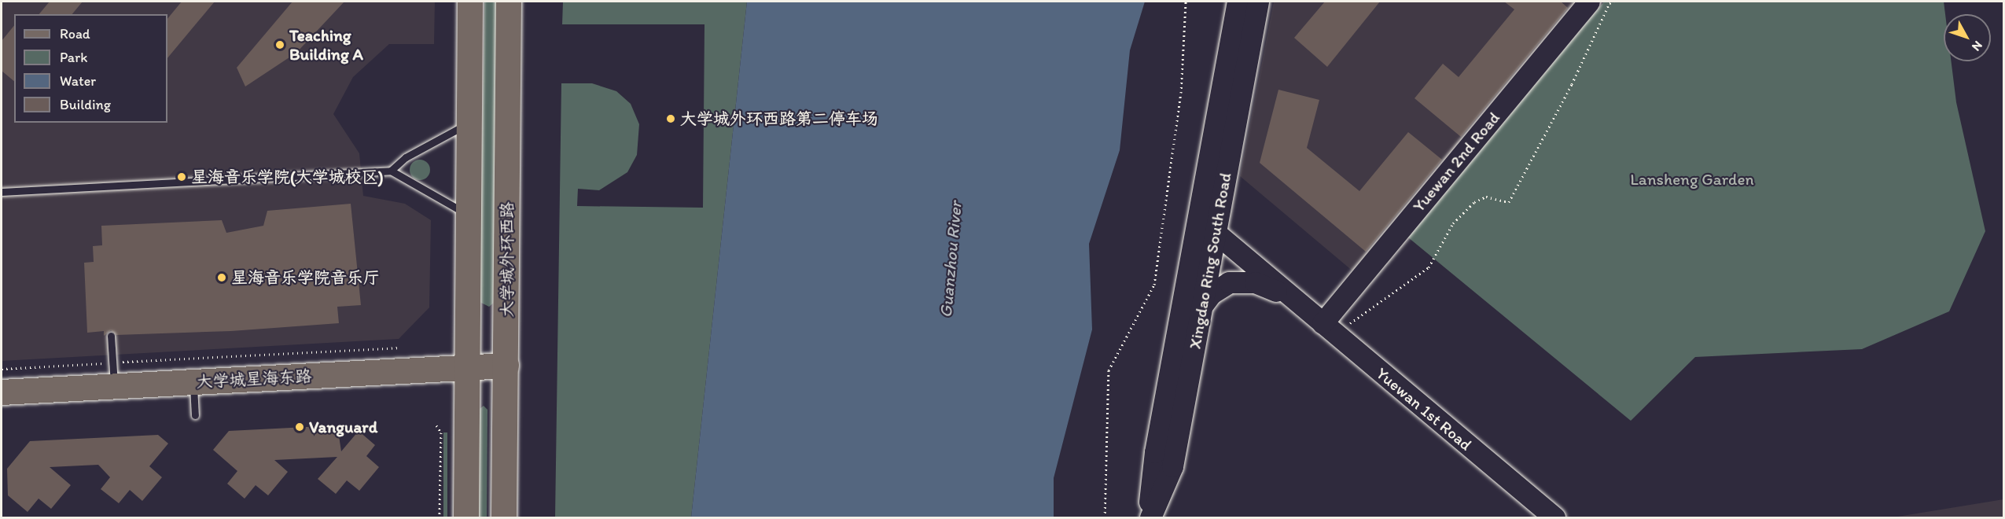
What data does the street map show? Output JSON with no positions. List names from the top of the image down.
{
  "streets": {
    "main road": [
      "Yuewan 2nd Road",
      "大学城外环西路",
      "Xingdao Ring South Road",
      "大学城星海东路",
      "Yuewan 1st Road"
    ]
  },
  "crossings": [
    ["Yuewan 2nd Road", "Yuewan 1st Road"],
    ["大学城外环西路", "大学城星海东路"],
    ["Xingdao Ring South Road", "Yuewan 1st Road"]
  ],
  "water": ["Guanzhou River"],
  "parks": ["Lansheng Garden"],
  "places": [
    "Teaching Building A",
    "大学城外环西路第二停车场",
    "星海音乐学院(大学城校区)",
    "星海音乐学院音乐厅",
    "Vanguard"
  ],
  "legend": [
    "Road",
    "Park",
    "Water",
    "Building"
  ],
  "north": "bottom right"
}
